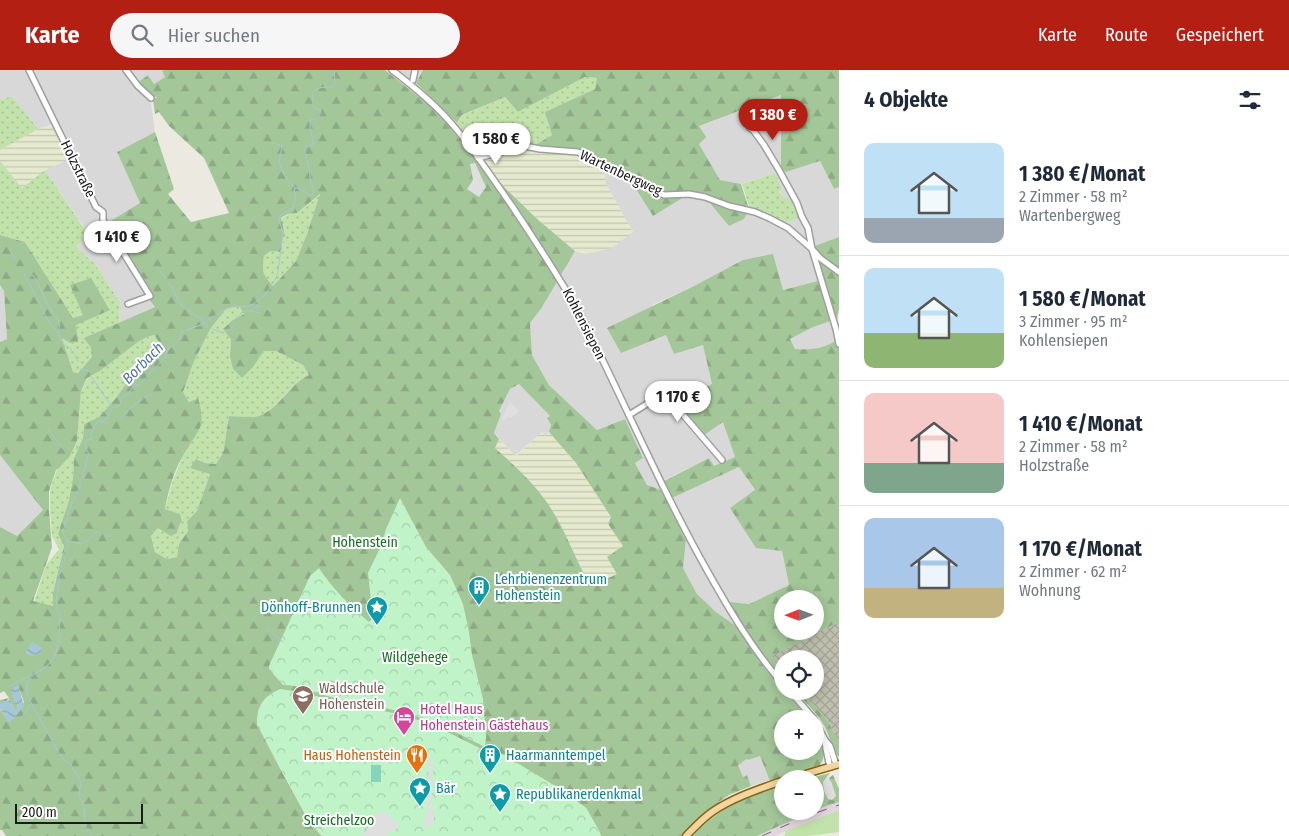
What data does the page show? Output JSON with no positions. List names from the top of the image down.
{
  "streets": {
    "street": ["Holzstraße", "Wartenbergweg", "Kohlensiepen"]
  },
  "crossings": [
    ["Wartenbergweg", "Kohlensiepen"]
  ],
  "water": ["Borbach"],
  "parks": ["Hohenstein", "Wildgehege", "Streichelzoo"],
  "places": {
    "building": ["Lehrbienenzentrum Hohenstein", "Haarmanntempel"],
    "place": ["Dönhoff-Brunnen", "Bär", "Republikanerdenkmal"],
    "school or university": ["Waldschule Hohenstein"],
    "hotel": ["Hotel Haus Hohenstein Gästehaus"],
    "restaurant": ["Haus Hohenstein"]
  },
  "scale_bar": "200 m",
  "north": "left",
  "page": {
    "header": "Karte",
    "search": "Hier suchen",
    "nav": ["Karte", "Route", "Gespeichert"],
    "heading": "4 Objekte",
    "price": [
      "1 380 €",
      "1 580 €",
      "1 410 €",
      "1 170 €"
    ],
    "list": [
      {
        "name": "1 380 €/Monat",
        "note": "2 Zimmer · 58 m² · Wartenbergweg"
      },
      {
        "name": "1 580 €/Monat",
        "note": "3 Zimmer · 95 m² · Kohlensiepen"
      },
      {
        "name": "1 410 €/Monat",
        "note": "2 Zimmer · 58 m² · Holzstraße"
      },
      {
        "name": "1 170 €/Monat",
        "note": "2 Zimmer · 62 m² · Wohnung"
      }
    ],
    "map_buttons": ["+", "−"],
    "scale": "200 m"
  }
}
